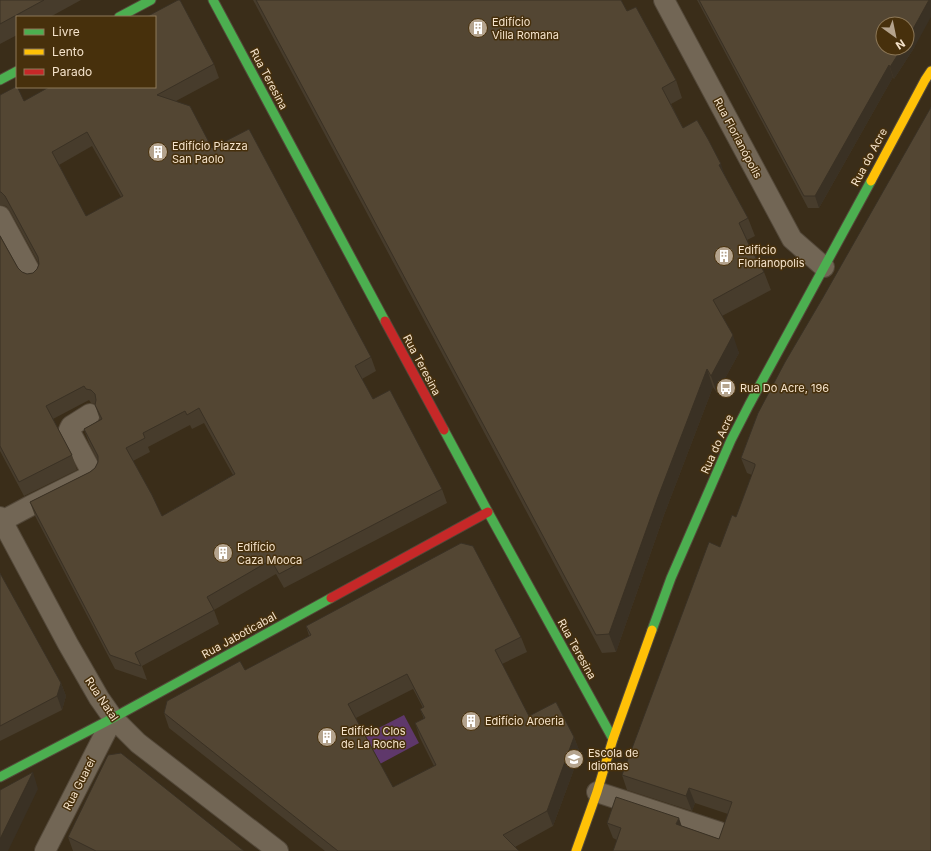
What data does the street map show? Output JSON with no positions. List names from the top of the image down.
{
  "streets": {
    "street": [
      "Rua Teresina",
      "Rua Florianópolis",
      "Rua do Acre",
      "Rua Jaboticabal",
      "Rua Natal",
      "Rua Guareí"
    ]
  },
  "crossings": [
    ["Rua Teresina", "Rua do Acre"],
    ["Rua Teresina", "Rua Jaboticabal"],
    ["Rua Florianópolis", "Rua do Acre"],
    ["Rua Jaboticabal", "Rua Natal"],
    ["Rua Jaboticabal", "Rua Guareí"],
    ["Rua Natal", "Rua Guareí"]
  ],
  "places": {
    "building": [
      "Edifício Villa Romana",
      "Edifício Piazza San Paolo",
      "Edificio Florianopolis",
      "Edifício Caza Mooca",
      "Edifício Aroeria",
      "Edifício Clos de La Roche"
    ],
    "bus stop": ["Rua Do Acre, 196"],
    "school or university": ["Escola de Idiomas"]
  },
  "legend": ["Livre", "Lento", "Parado"],
  "north": "bottom right"
}
